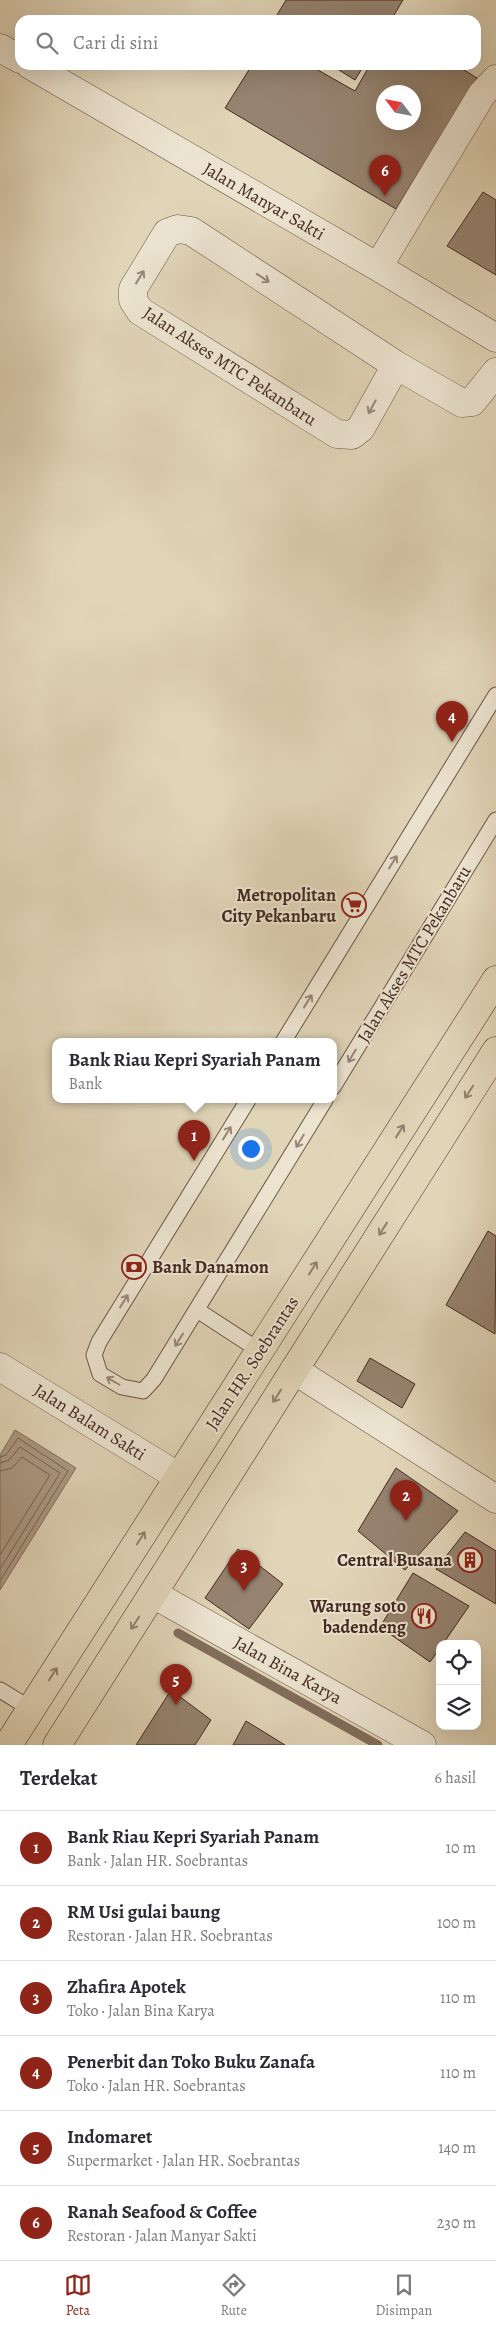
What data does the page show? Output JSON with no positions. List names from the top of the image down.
{
  "streets": {
    "main road": ["Jalan HR. Soebrantas"],
    "street": [
      "Jalan Manyar Sakti",
      "Jalan Akses MTC Pekanbaru",
      "Jalan Balam Sakti",
      "Jalan Bina Karya"
    ]
  },
  "crossings": [
    ["Jalan HR. Soebrantas", "Jalan Balam Sakti"]
  ],
  "places": {
    "supermarket": ["Metropolitan City Pekanbaru"],
    "bank": ["Bank Danamon"],
    "building": ["Central Busana"],
    "restaurant": ["Warung soto badendeng"]
  },
  "north": "top left",
  "page": {
    "search": "Cari di sini",
    "pins": [
      "6",
      "4",
      "1",
      "2",
      "3",
      "5"
    ],
    "popup": ["Bank Riau Kepri Syariah Panam", "Bank"],
    "heading": ["Terdekat", "6 hasil"],
    "list": [
      {
        "mark": "1",
        "name": "Bank Riau Kepri Syariah Panam",
        "note": "Bank · Jalan HR. Soebrantas",
        "value": "10 m"
      },
      {
        "mark": "2",
        "name": "RM Usi gulai baung",
        "note": "Restoran · Jalan HR. Soebrantas",
        "value": "100 m"
      },
      {
        "mark": "3",
        "name": "Zhafira Apotek",
        "note": "Toko · Jalan Bina Karya",
        "value": "110 m"
      },
      {
        "mark": "4",
        "name": "Penerbit dan Toko Buku Zanafa",
        "note": "Toko · Jalan HR. Soebrantas",
        "value": "110 m"
      },
      {
        "mark": "5",
        "name": "Indomaret",
        "note": "Supermarket · Jalan HR. Soebrantas",
        "value": "140 m"
      },
      {
        "mark": "6",
        "name": "Ranah Seafood & Coffee",
        "note": "Restoran · Jalan Manyar Sakti",
        "value": "230 m"
      }
    ],
    "nav": ["Peta", "Rute", "Disimpan"]
  }
}
